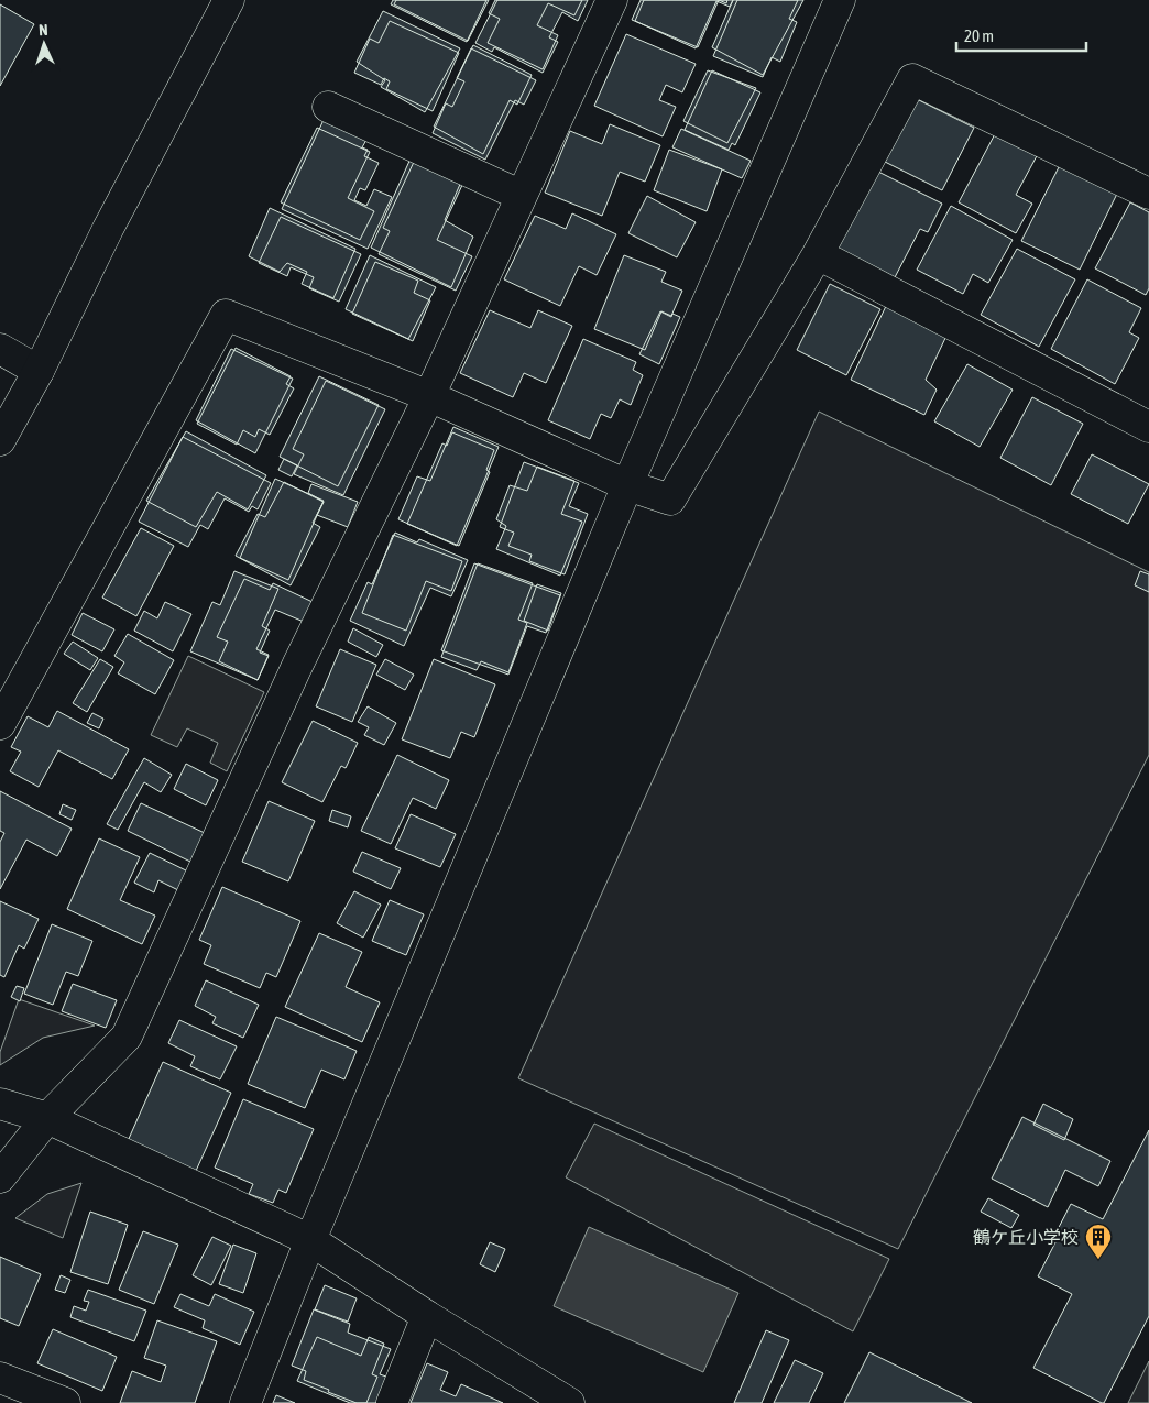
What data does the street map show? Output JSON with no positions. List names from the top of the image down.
{
  "places": {
    "building": ["鶴ケ丘小学校"]
  },
  "scale_bar": "20 m",
  "north": "top"
}
